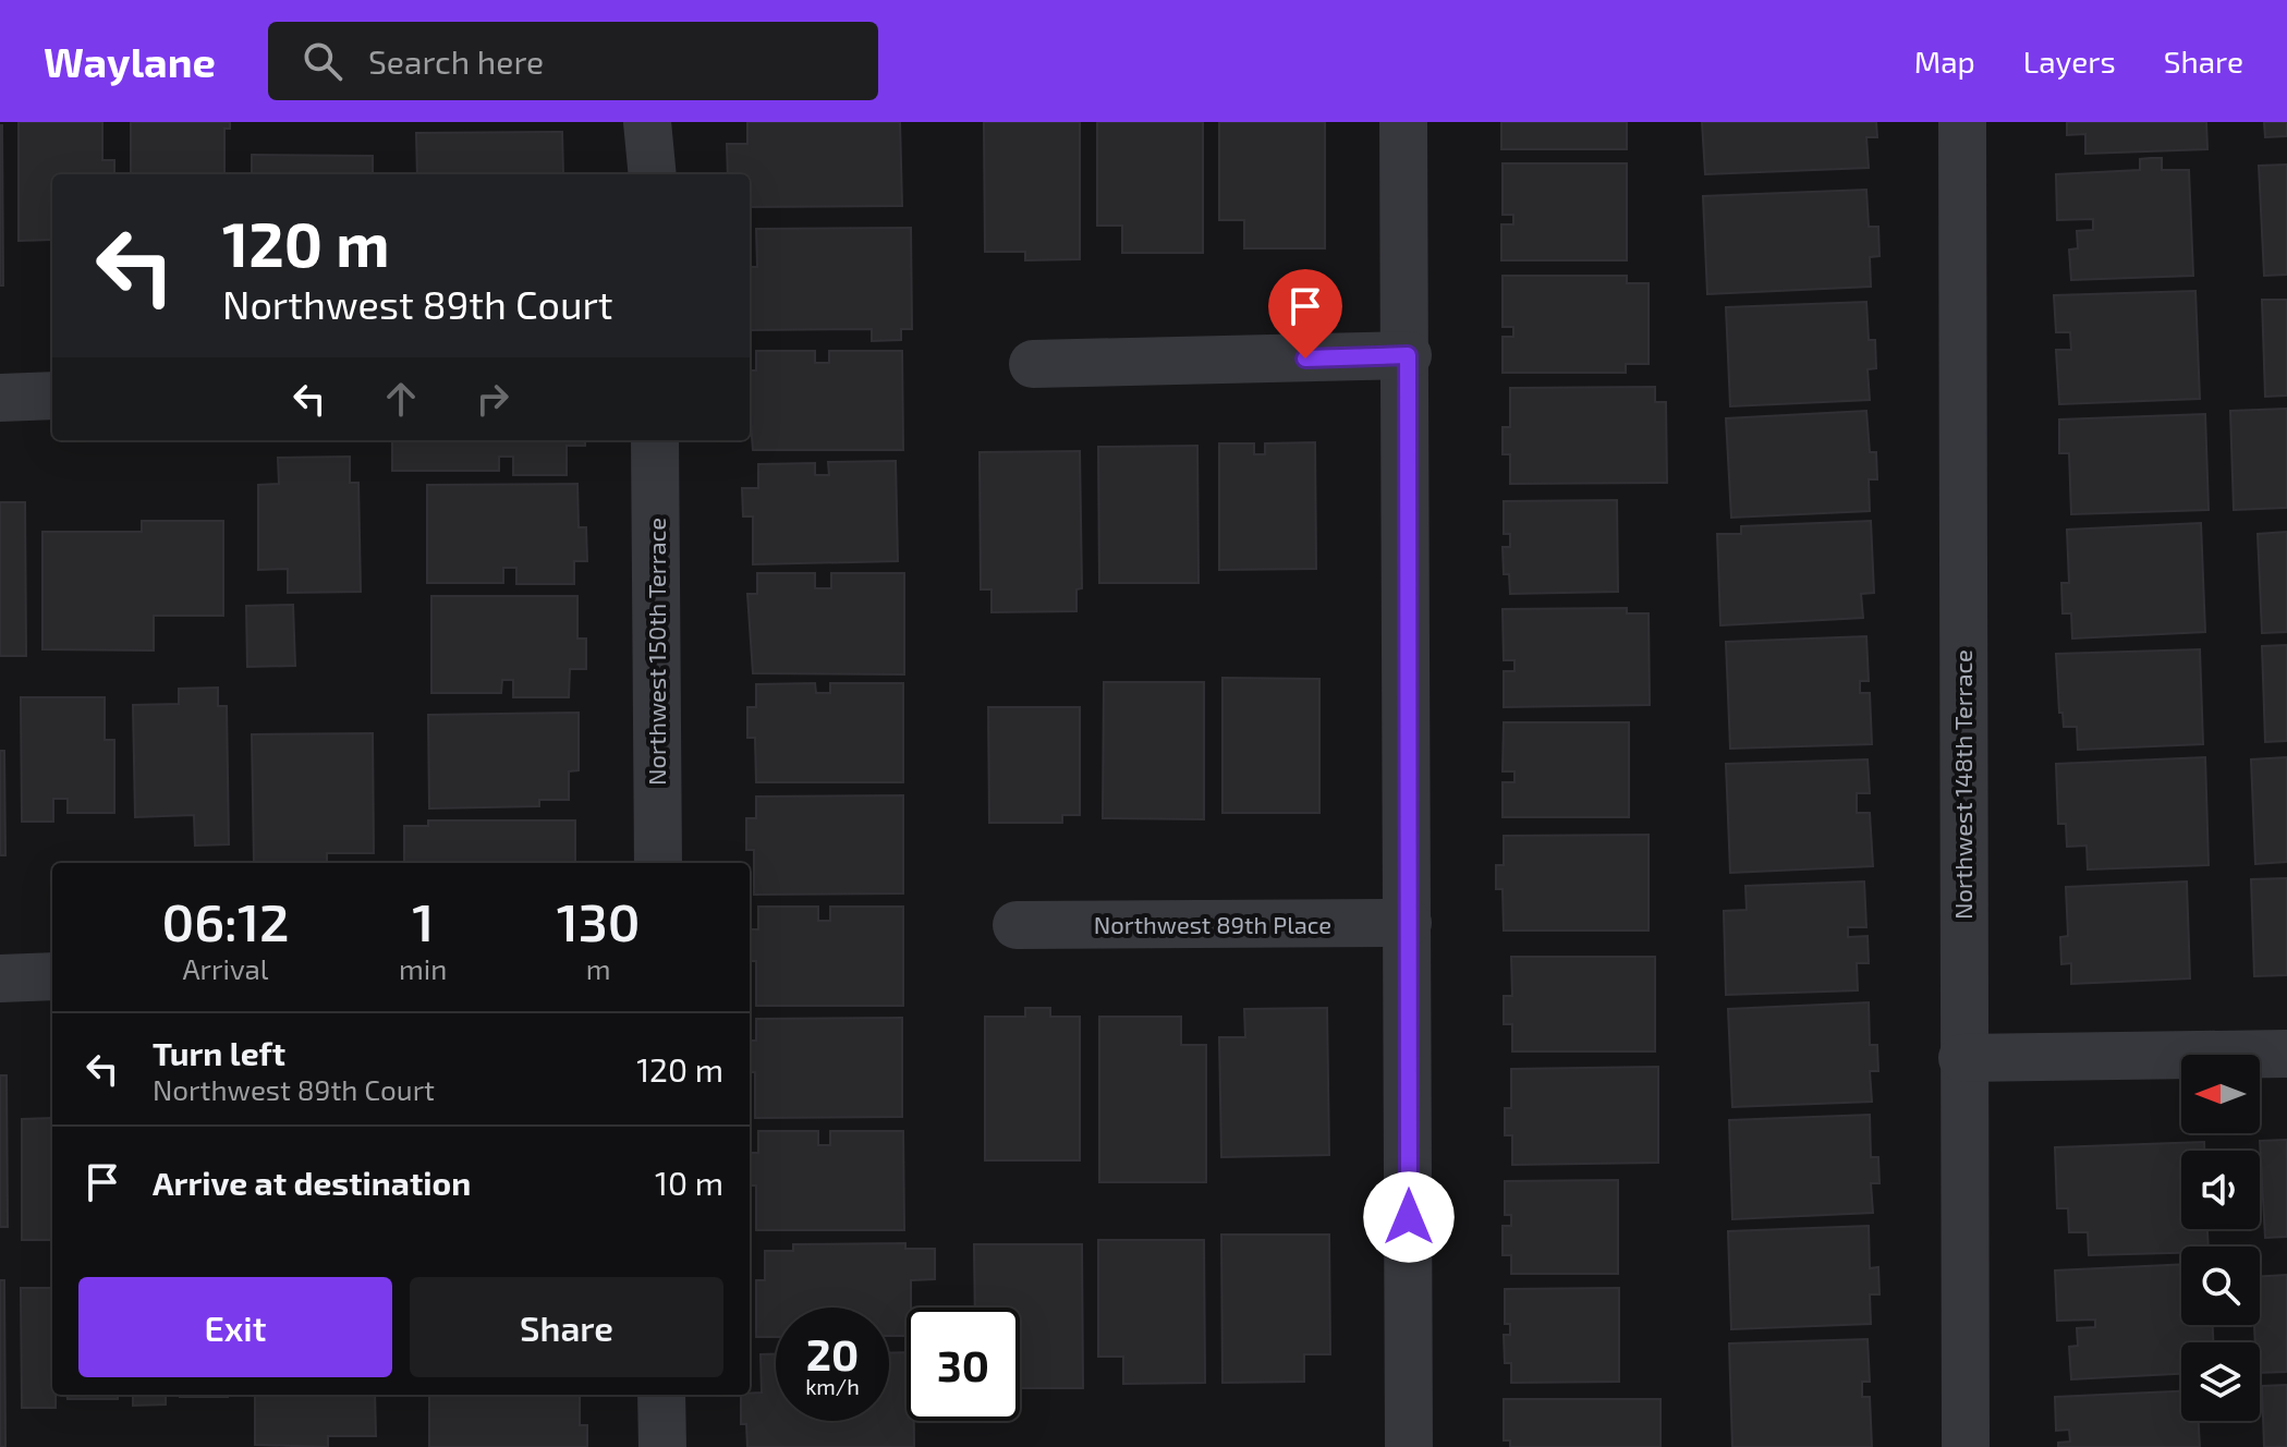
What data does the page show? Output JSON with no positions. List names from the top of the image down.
{
  "streets": {
    "street": ["Northwest 150th Terrace", "Northwest 148th Terrace", "Northwest 89th Place"]
  },
  "north": "left",
  "page": {
    "header": "Waylane",
    "search": "Search here",
    "nav": ["Map", "Layers", "Share"],
    "turn": ["120 m", "Northwest 89th Court"],
    "eta": [
      "06:12",
      "Arrival",
      "1",
      "min",
      "130",
      "m"
    ],
    "list": [
      {
        "name": "Turn left",
        "note": "Northwest 89th Court",
        "value": "120 m"
      },
      {
        "name": "Arrive at destination",
        "value": "10 m"
      }
    ],
    "buttons": ["Exit", "Share"],
    "speed": "20 km/h",
    "limit": "30"
  }
}
